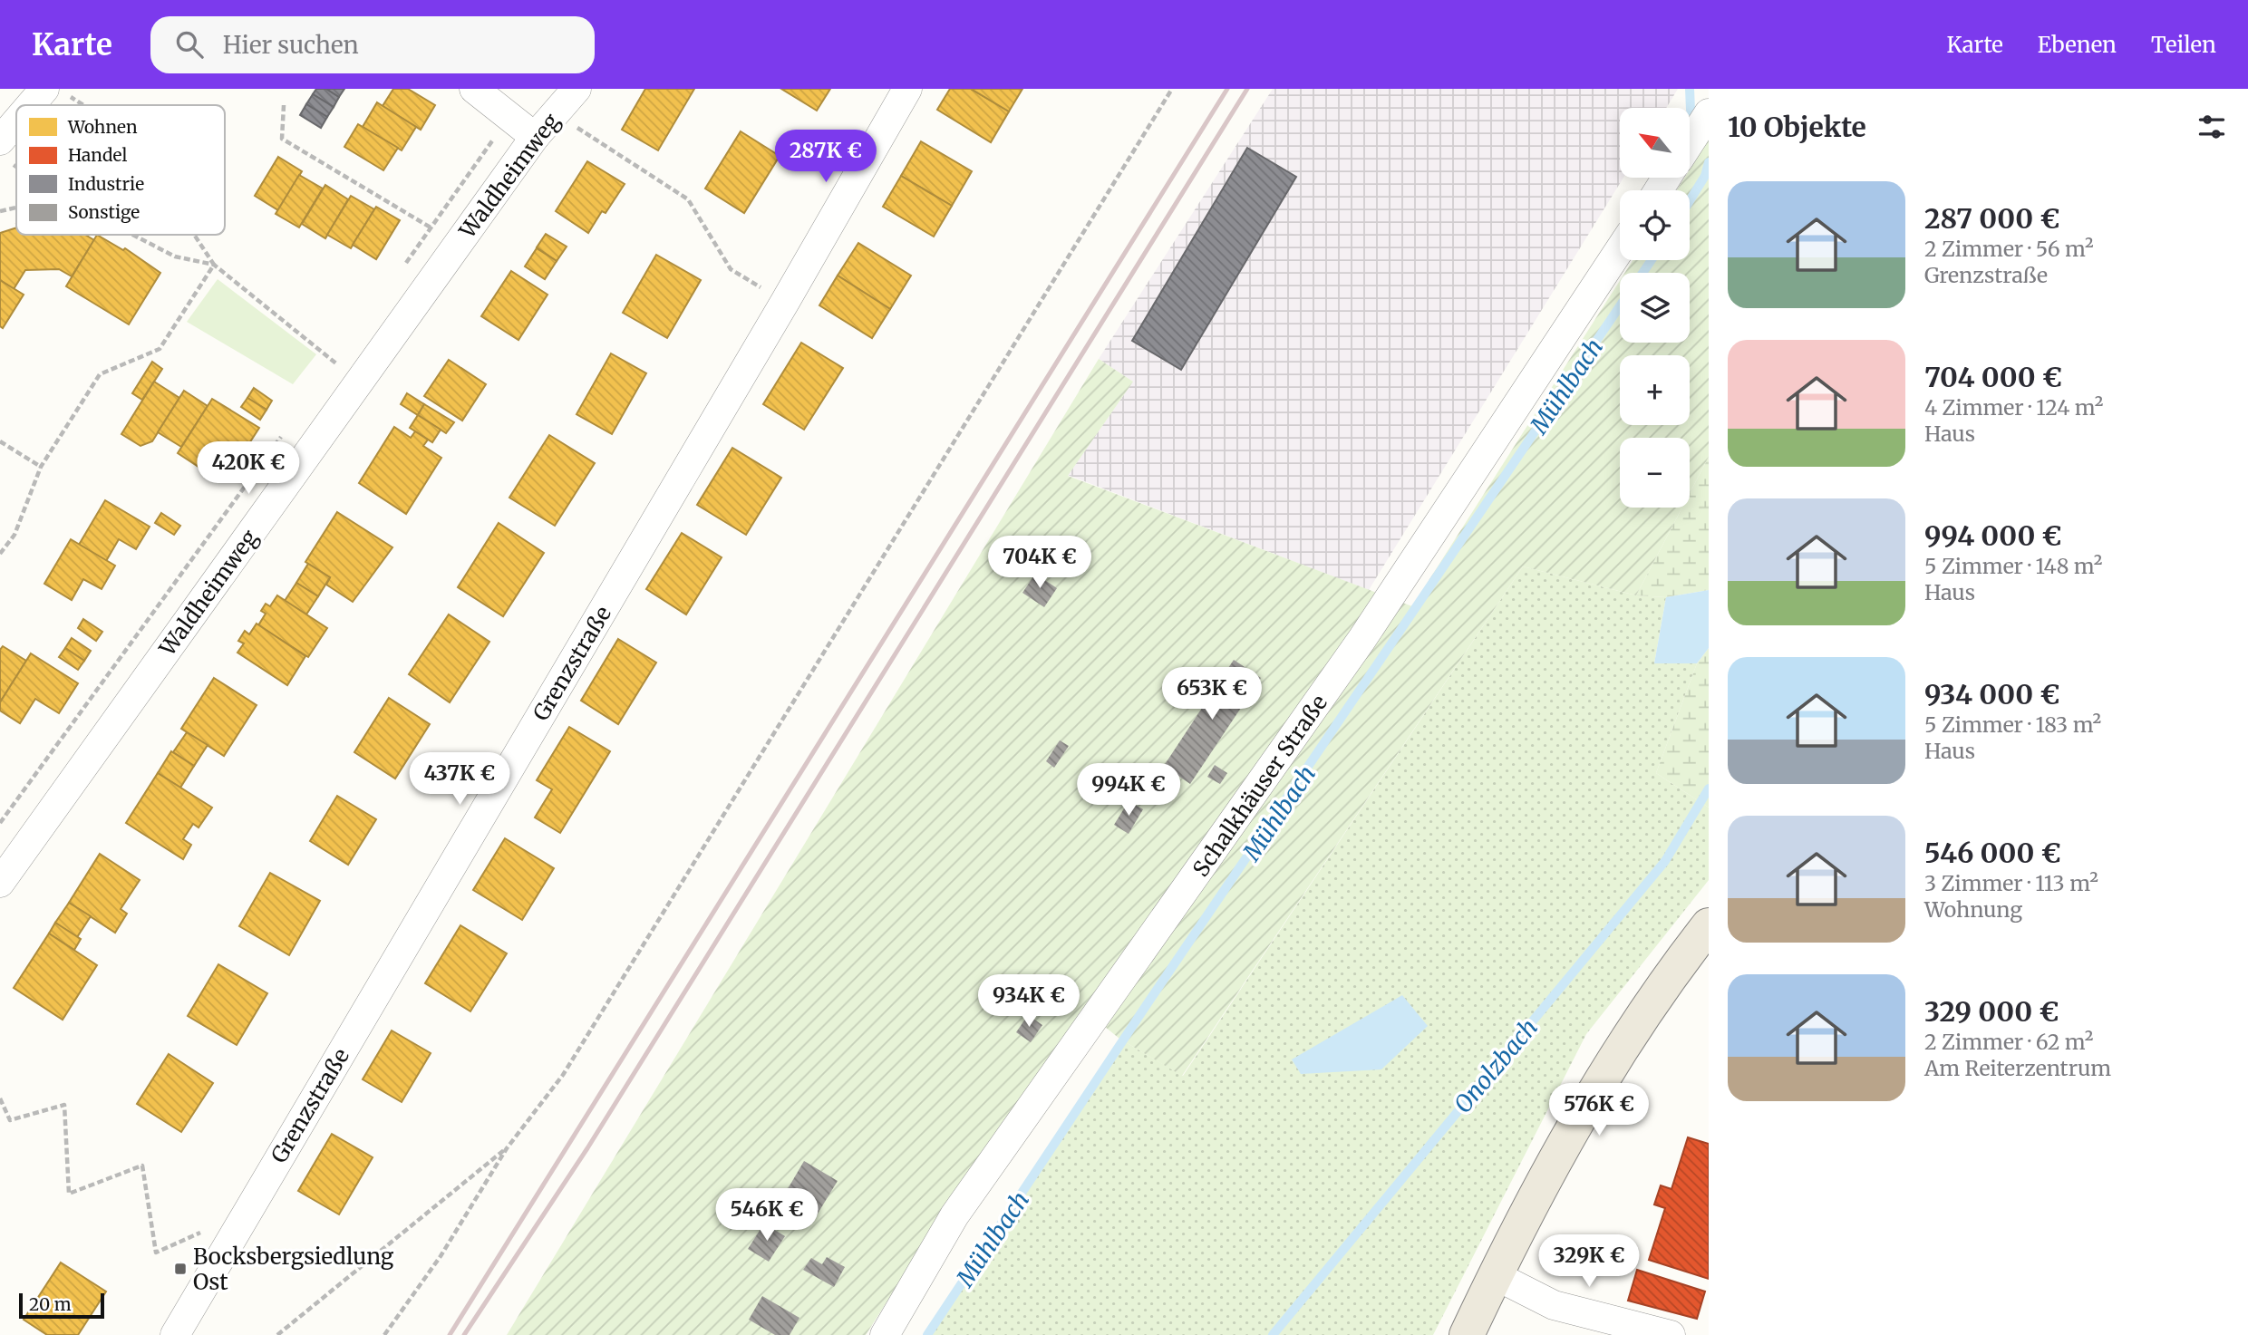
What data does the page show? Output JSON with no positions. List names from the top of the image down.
{
  "streets": {
    "street": ["Waldheimweg", "Grenzstraße", "Schalkhäuser Straße"]
  },
  "water": ["Mühlbach", "Onolzbach"],
  "places": {
    "transit": ["Bocksbergsiedlung Ost"]
  },
  "legend": [
    "Wohnen",
    "Handel",
    "Industrie",
    "Sonstige"
  ],
  "scale_bar": "20 m",
  "north": "top left",
  "page": {
    "header": "Karte",
    "search": "Hier suchen",
    "nav": ["Karte", "Ebenen", "Teilen"],
    "heading": "10 Objekte",
    "map_buttons": ["+", "−"],
    "price": [
      "287K €",
      "420K €",
      "704K €",
      "653K €",
      "437K €",
      "994K €",
      "934K €",
      "576K €",
      "546K €",
      "329K €"
    ],
    "list": [
      {
        "name": "287 000 €",
        "note": "2 Zimmer · 56 m² · Grenzstraße"
      },
      {
        "name": "704 000 €",
        "note": "4 Zimmer · 124 m² · Haus"
      },
      {
        "name": "994 000 €",
        "note": "5 Zimmer · 148 m² · Haus"
      },
      {
        "name": "934 000 €",
        "note": "5 Zimmer · 183 m² · Haus"
      },
      {
        "name": "546 000 €",
        "note": "3 Zimmer · 113 m² · Wohnung"
      },
      {
        "name": "329 000 €",
        "note": "2 Zimmer · 62 m² · Am Reiterzentrum"
      }
    ],
    "scale": "20 m"
  }
}
